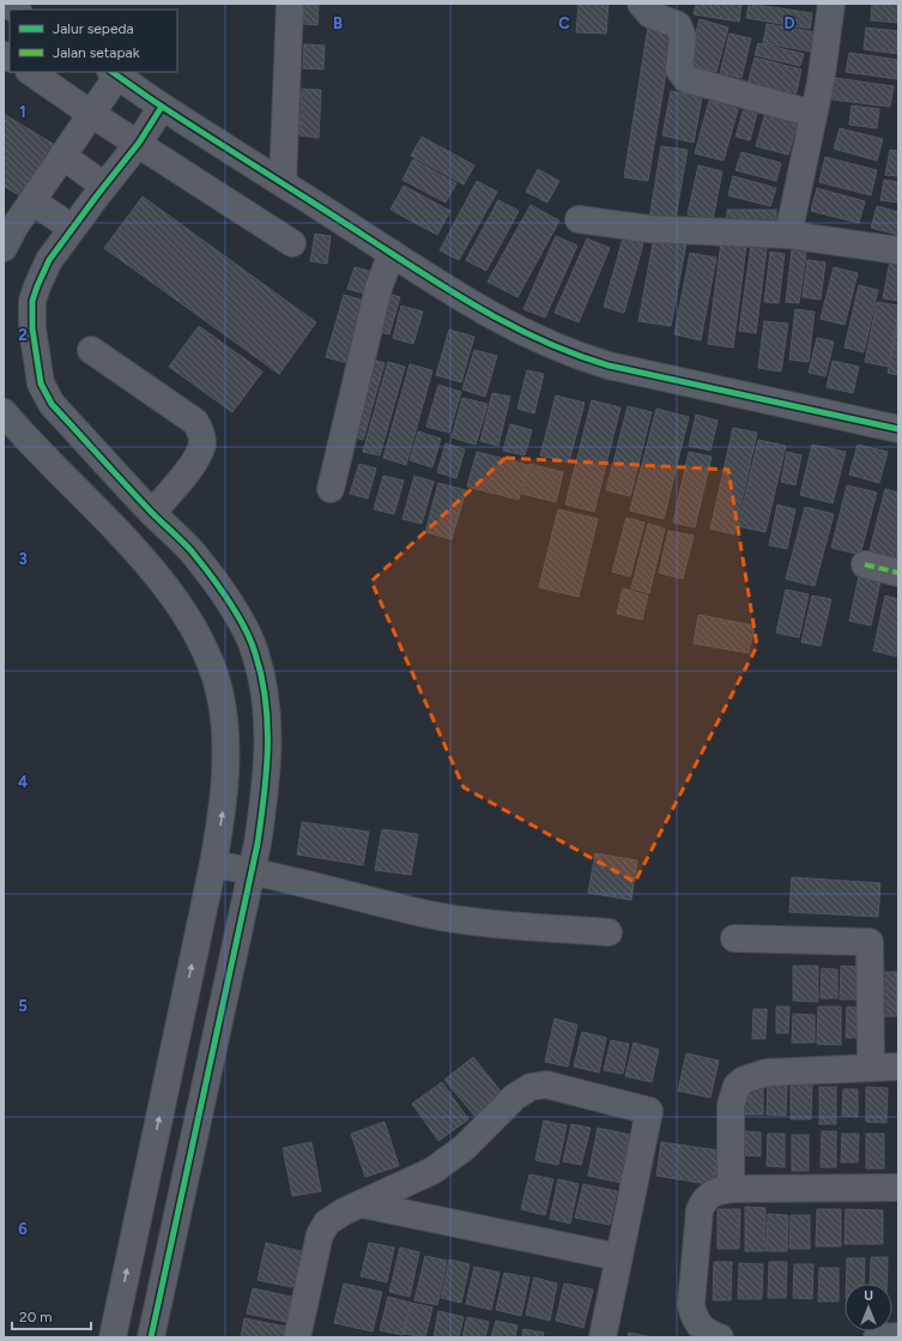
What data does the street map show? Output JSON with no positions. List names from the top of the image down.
{
  "legend": ["Jalur sepeda", "Jalan setapak"],
  "scale_bar": "20 m",
  "north": "top",
  "grid": {
    "columns": ["B", "C", "D"],
    "rows": [
      "1",
      "2",
      "3",
      "4",
      "5",
      "6"
    ]
  }
}
